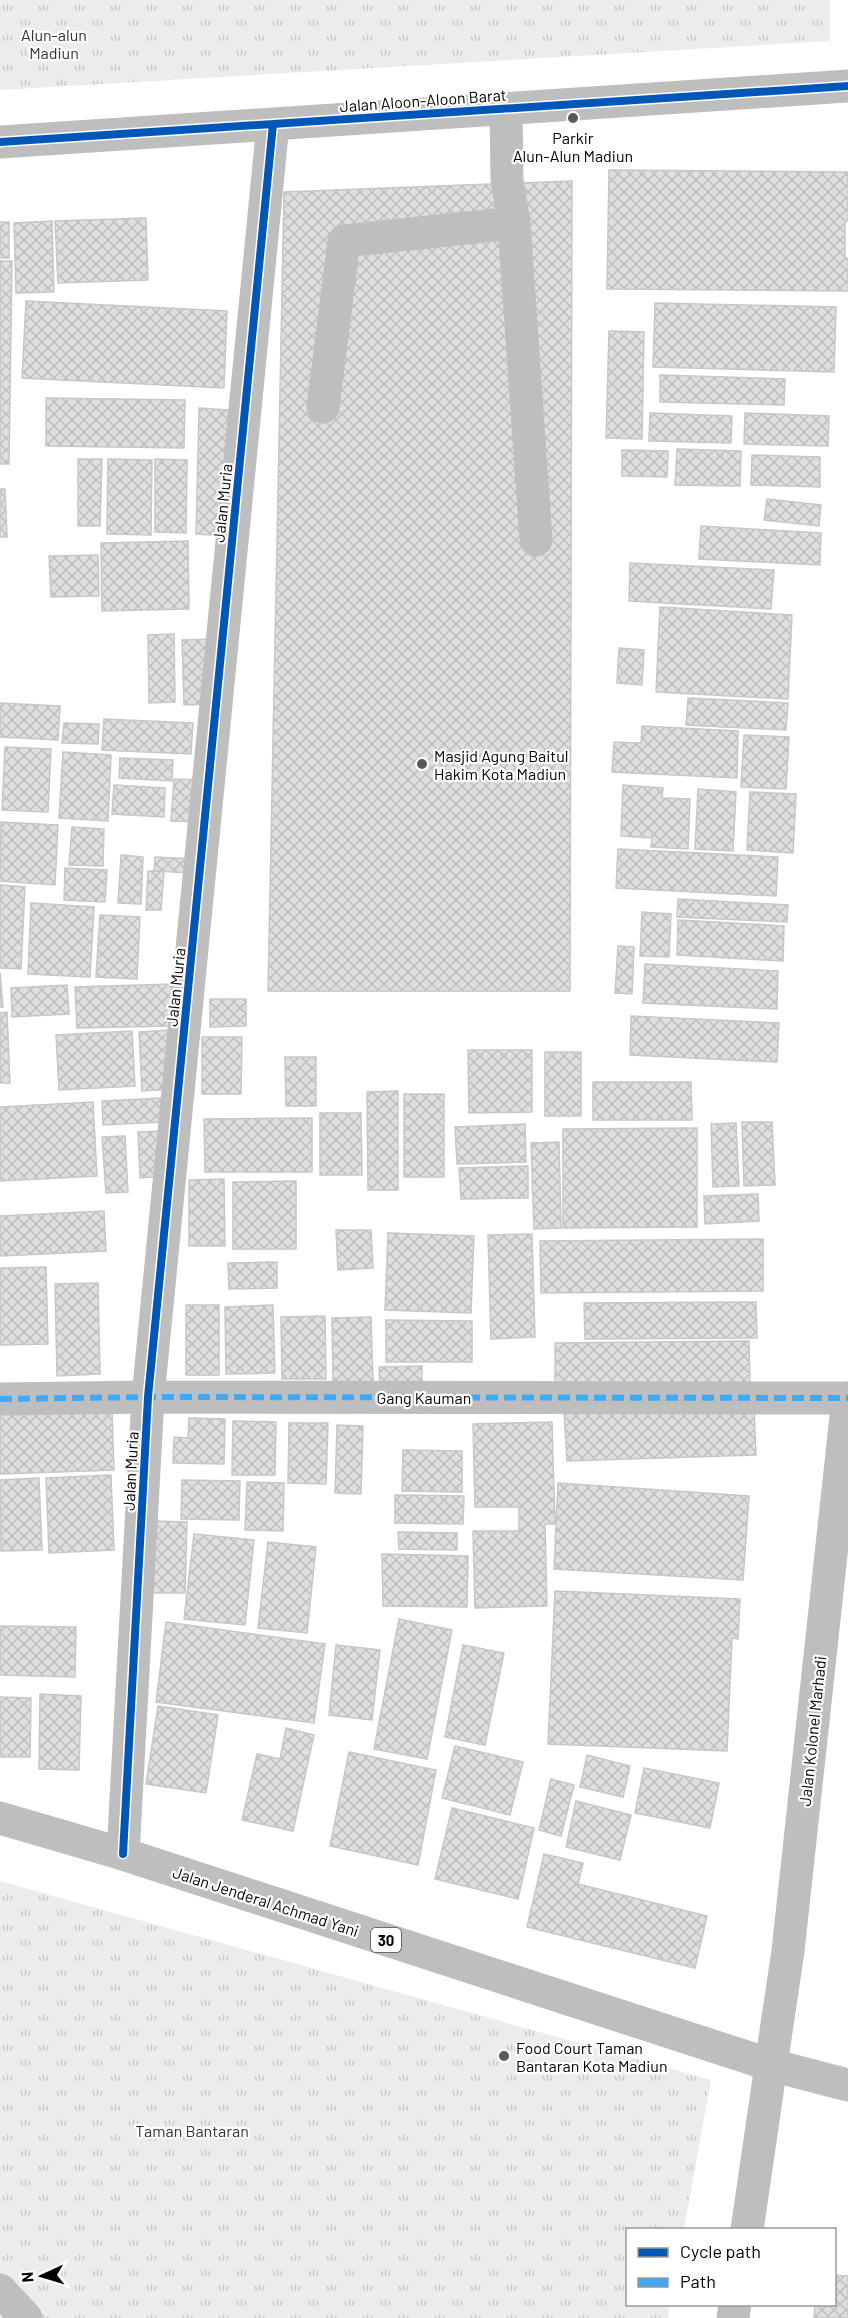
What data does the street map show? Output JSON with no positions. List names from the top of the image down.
{
  "streets": {
    "main road": [
      "Jalan Aloon-Aloon Barat",
      "Jalan Muria",
      "Gang Kauman",
      "Jalan Kolonel Marhadi",
      "Jalan Jenderal Achmad Yani",
      "30"
    ]
  },
  "crossings": [
    ["Jalan Aloon-Aloon Barat", "Jalan Muria"],
    ["Jalan Muria", "Gang Kauman"],
    ["Jalan Muria", "Jalan Jenderal Achmad Yani"],
    ["Gang Kauman", "Jalan Kolonel Marhadi"],
    ["Jalan Kolonel Marhadi", "Jalan Jenderal Achmad Yani"]
  ],
  "parks": ["Alun-alun Madiun", "Taman Bantaran"],
  "places": ["Parkir Alun-Alun Madiun", "Masjid Agung Baitul Hakim Kota Madiun", "Food Court Taman Bantaran Kota Madiun"],
  "legend": ["Cycle path", "Path"],
  "north": "left"
}
